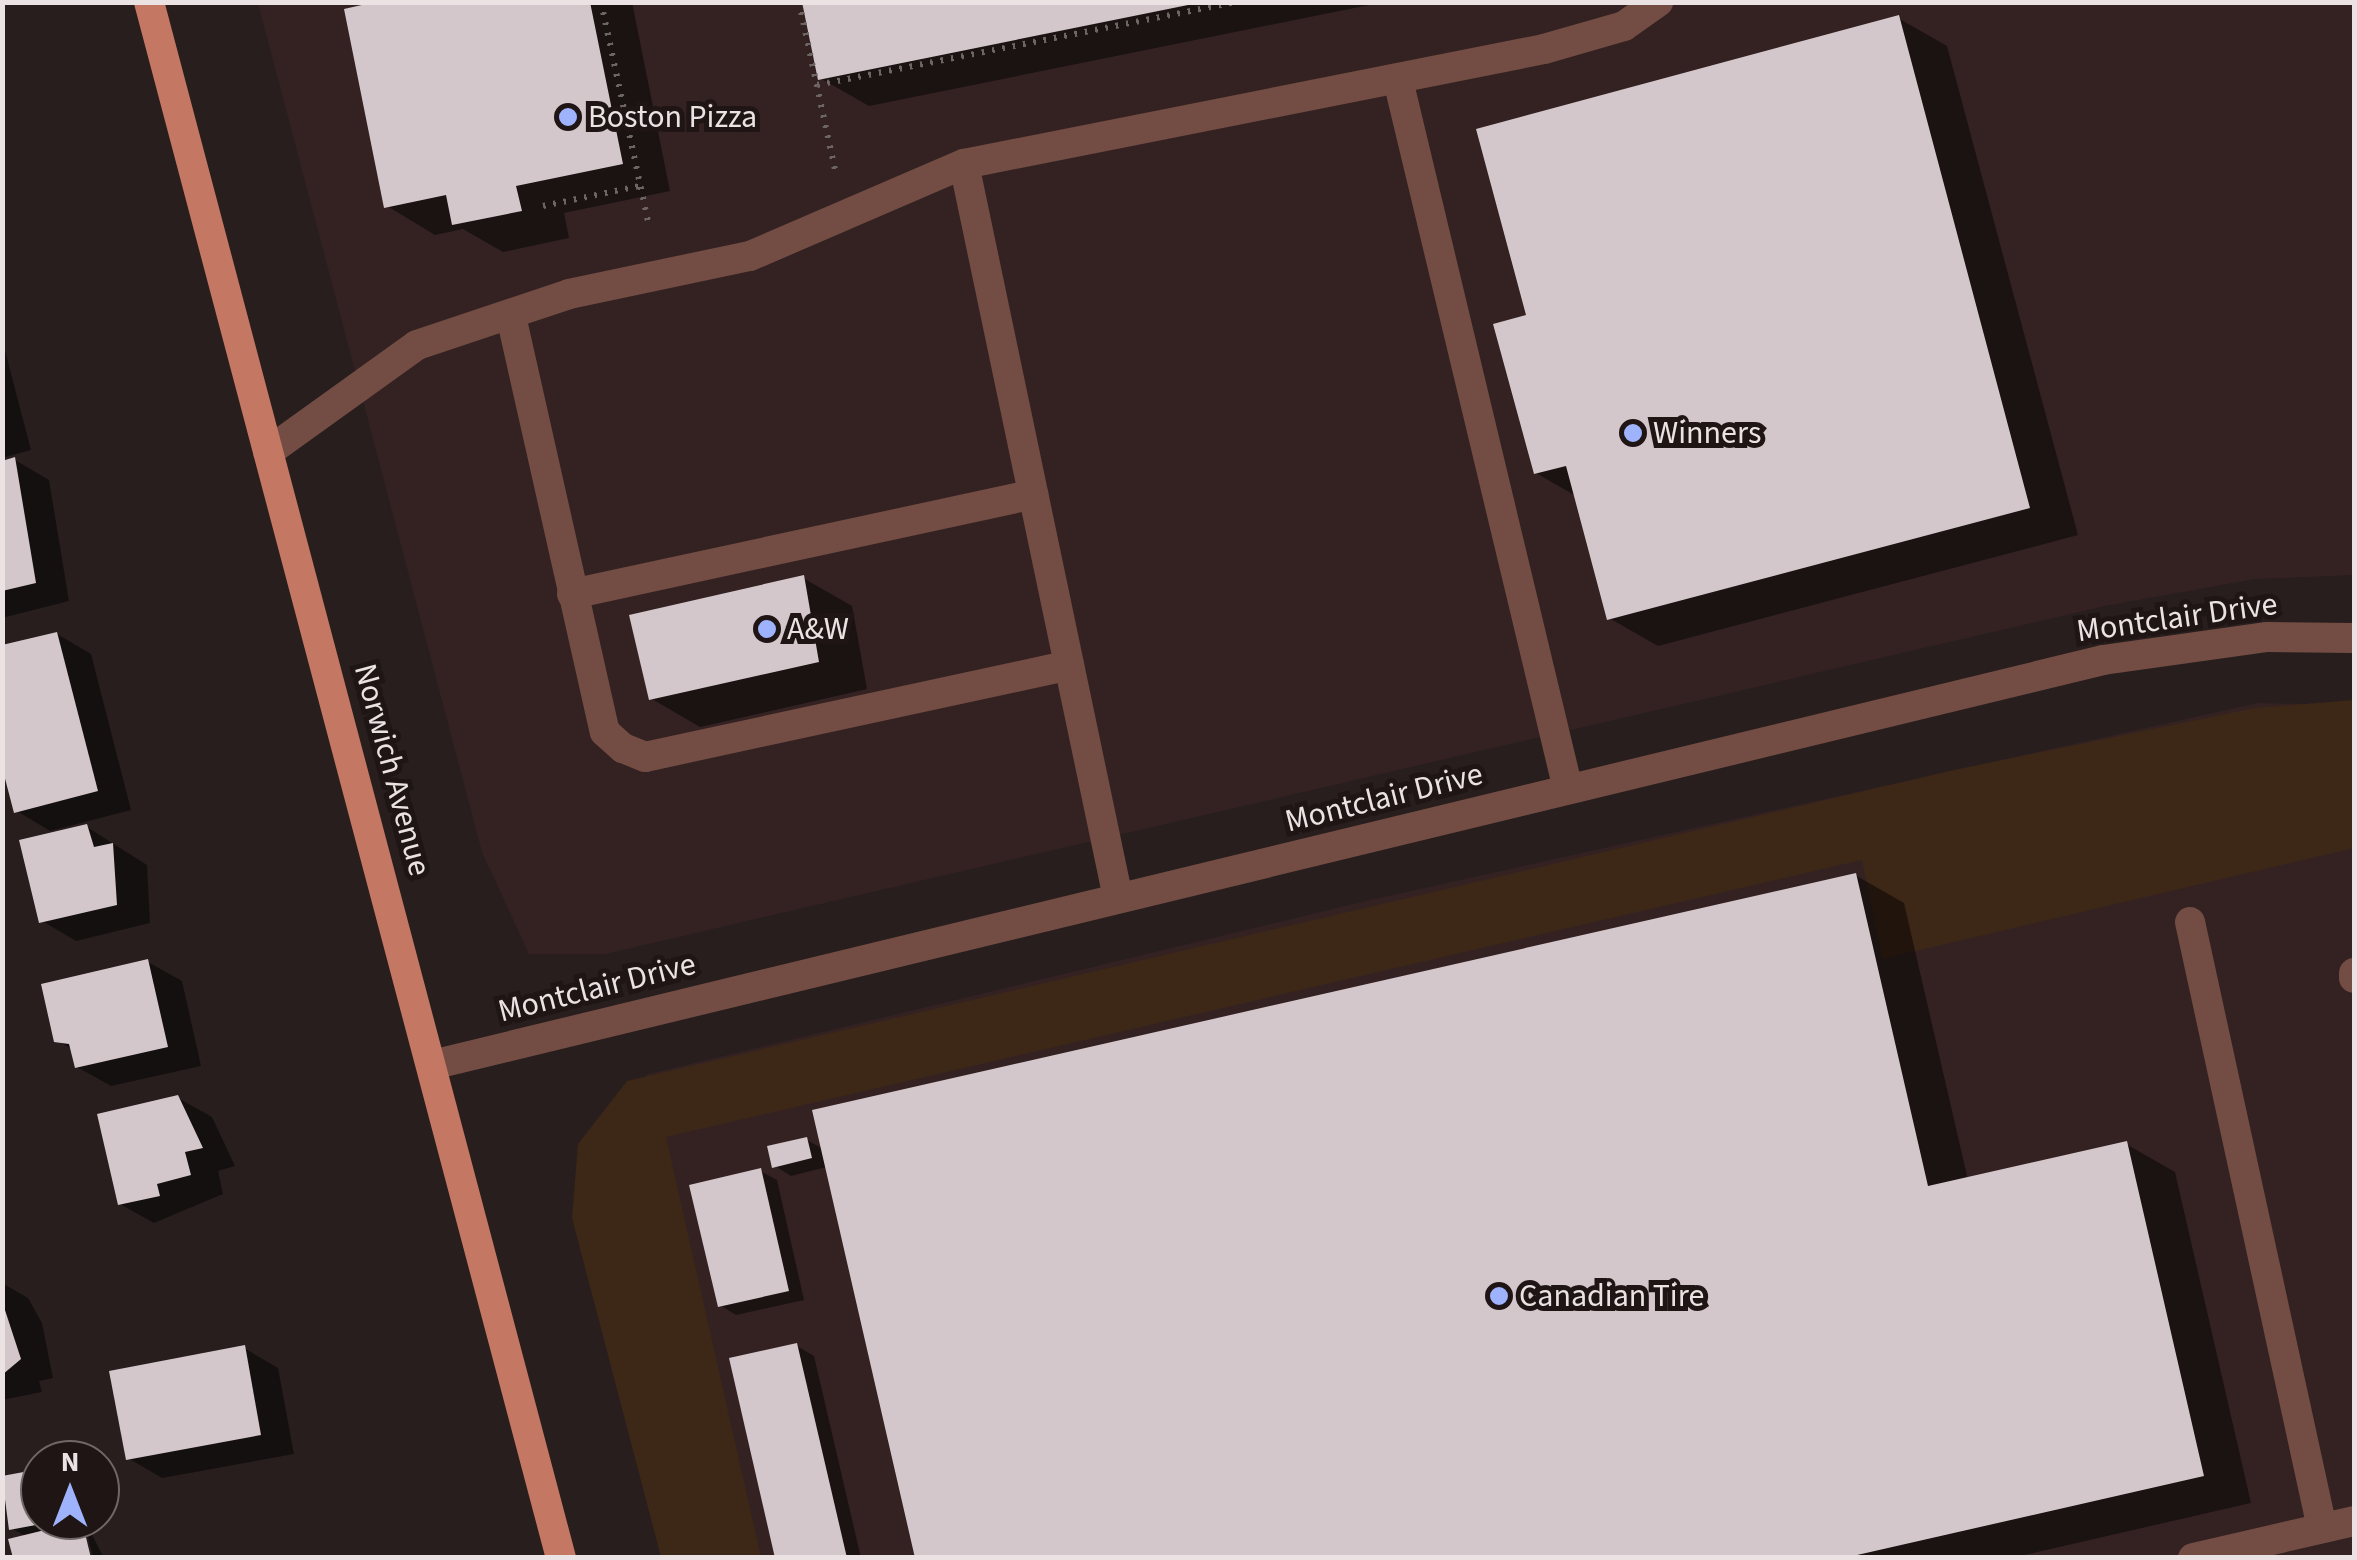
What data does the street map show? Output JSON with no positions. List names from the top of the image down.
{
  "streets": {
    "main road": ["Norwich Avenue"],
    "street": ["Montclair Drive"]
  },
  "crossings": [
    ["Montclair Drive", "Norwich Avenue"]
  ],
  "places": [
    "Boston Pizza",
    "Winners",
    "A&W",
    "Canadian Tire"
  ],
  "north": "top"
}
